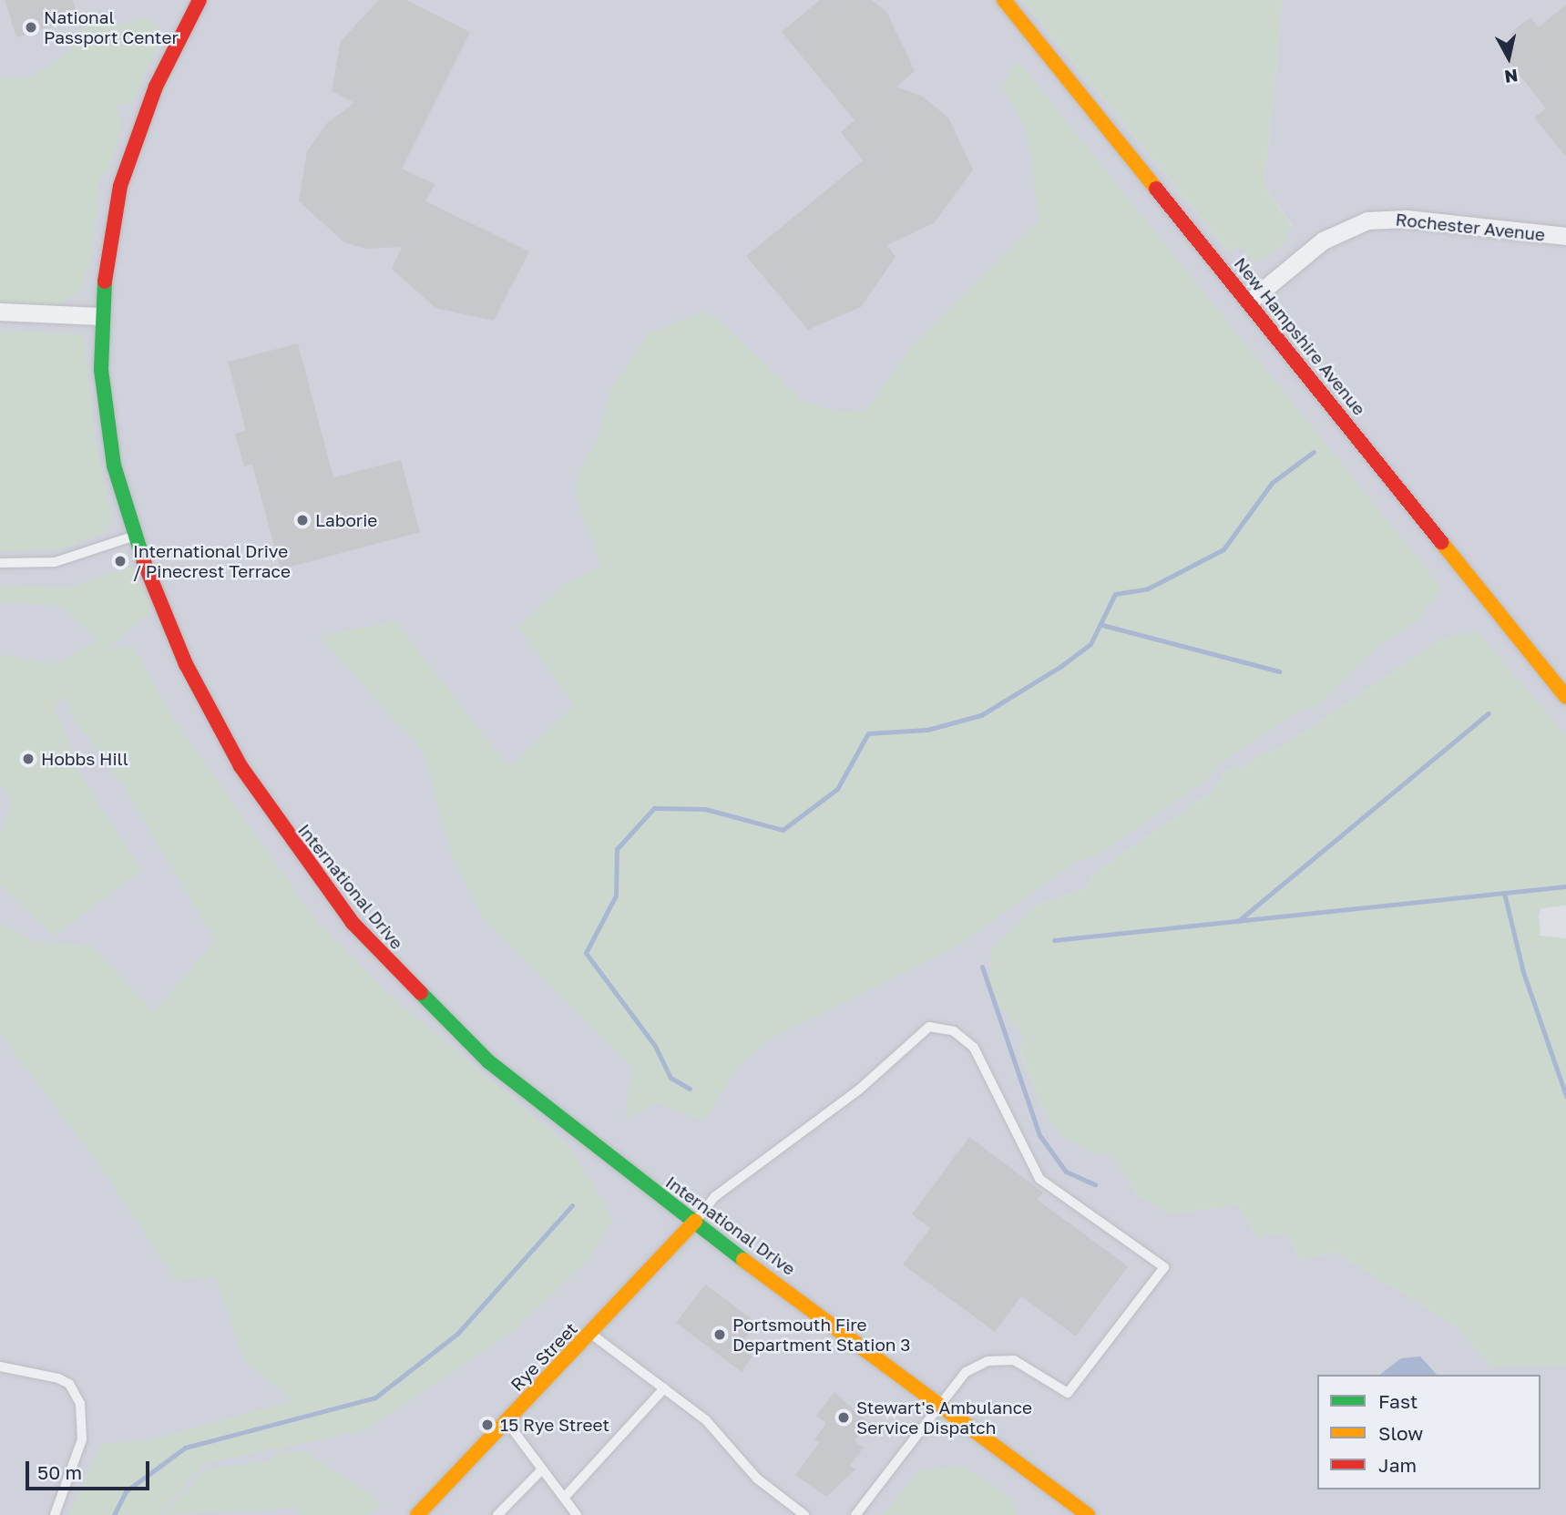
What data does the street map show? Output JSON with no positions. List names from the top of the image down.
{
  "streets": {
    "street": [
      "Rochester Avenue",
      "New Hampshire Avenue",
      "International Drive",
      "Rye Street"
    ]
  },
  "crossings": [
    ["Rochester Avenue", "New Hampshire Avenue"],
    ["International Drive", "Rye Street"]
  ],
  "places": [
    "National Passport Center",
    "Laborie",
    "International Drive / Pinecrest Terrace",
    "Hobbs Hill",
    "Portsmouth Fire Department Station 3",
    "Stewart's Ambulance Service Dispatch",
    "15 Rye Street"
  ],
  "legend": ["Fast", "Slow", "Jam"],
  "scale_bar": "50 m",
  "north": "bottom"
}
